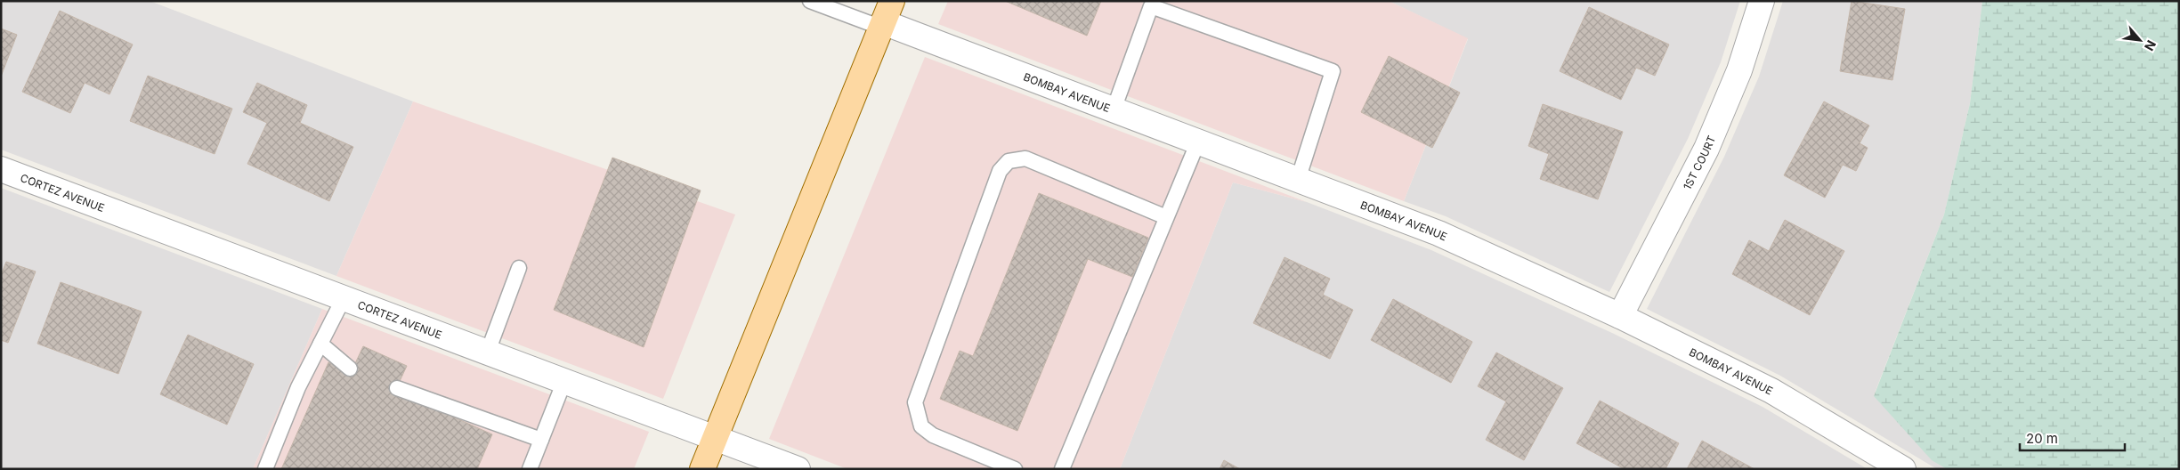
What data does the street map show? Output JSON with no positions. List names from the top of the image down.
{
  "streets": {
    "street": ["BOMBAY AVENUE", "1ST COURT", "CORTEZ AVENUE"]
  },
  "crossings": [
    ["BOMBAY AVENUE", "1ST COURT"]
  ],
  "scale_bar": "20 m",
  "north": "bottom right"
}
